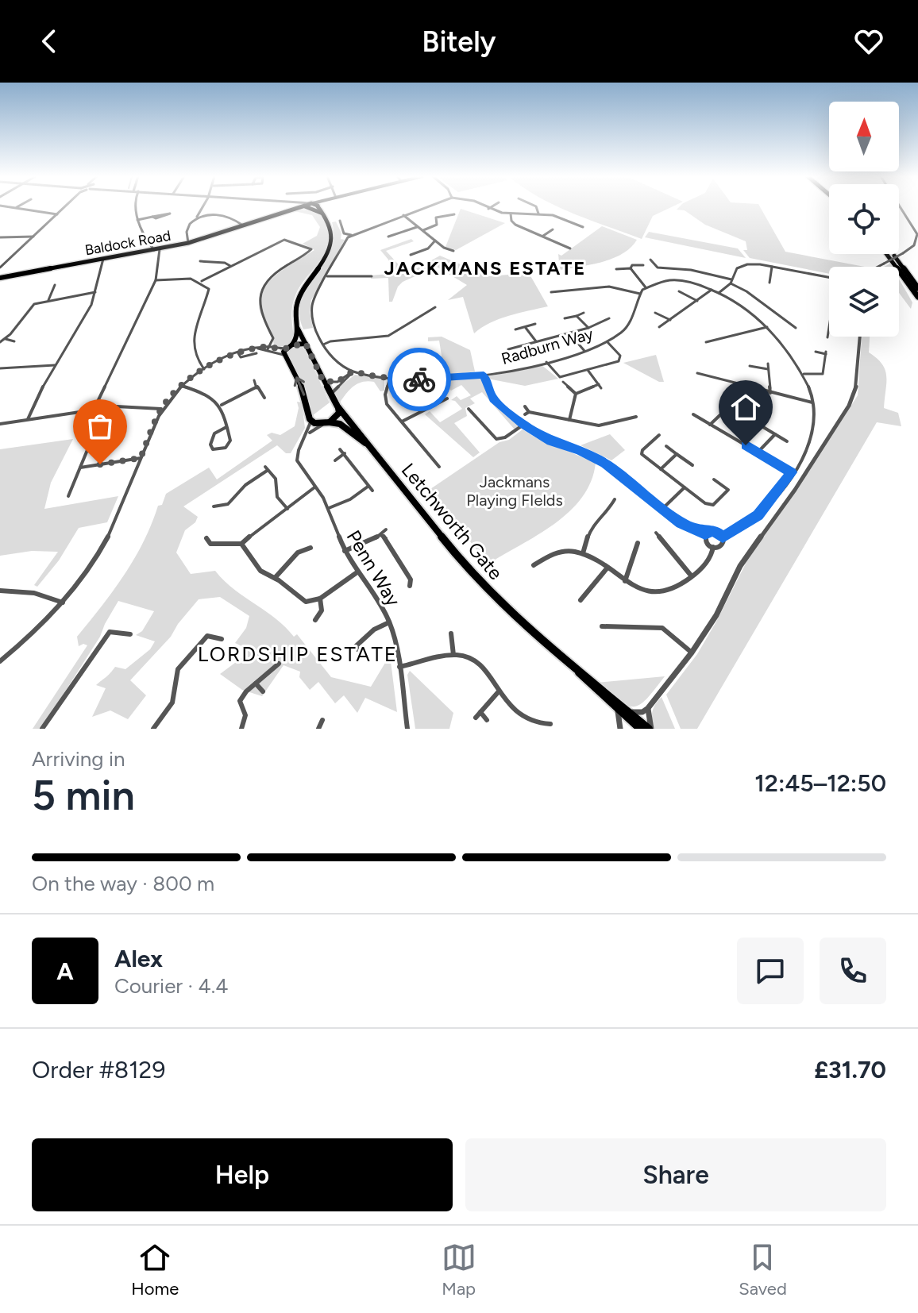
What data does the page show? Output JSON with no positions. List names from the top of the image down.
{
  "streets": {
    "main road": ["Baldock Road", "Letchworth Gate"],
    "street": ["Radburn Way", "Penn Way"]
  },
  "crossings": [
    ["Radburn Way", "Letchworth Gate"],
    ["Letchworth Gate", "Penn Way"]
  ],
  "districts": ["JACKMANS ESTATE", "LORDSHIP ESTATE"],
  "parks": ["Jackmans Playing FIelds"],
  "north": "top",
  "page": {
    "header": "Bitely",
    "heading": ["5 min", "Arriving in", "12:45–12:50"],
    "panel": [
      "Alex",
      "Courier · 4.4",
      "Order #8129",
      "£31.70"
    ],
    "bar": "On the way · 800 m",
    "round": "A",
    "buttons": ["Help", "Share"],
    "tabs": ["Home", "Map", "Saved"]
  }
}
